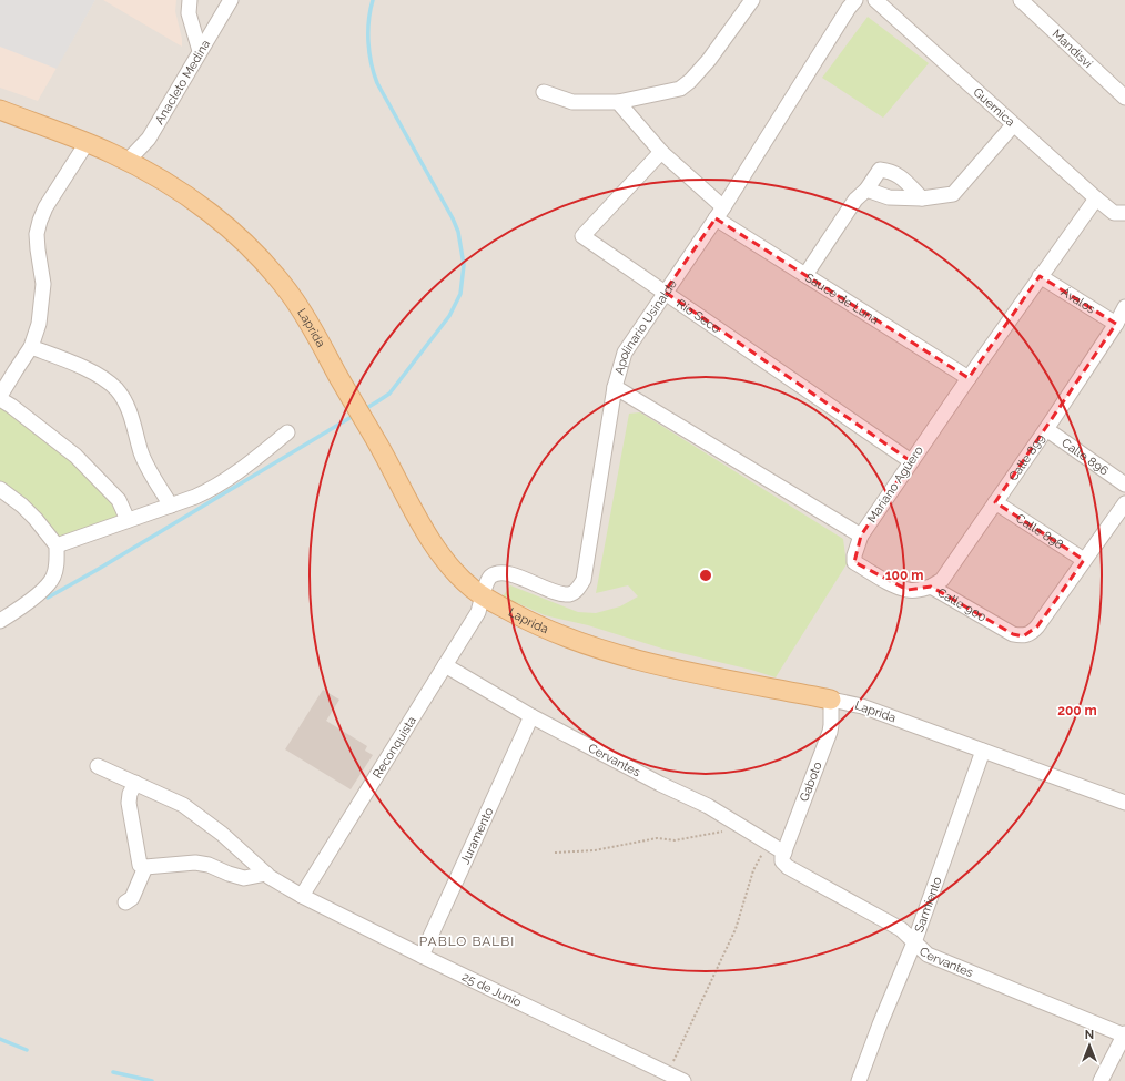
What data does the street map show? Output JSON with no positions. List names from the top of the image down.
{
  "streets": {
    "main road": ["Laprida"],
    "street": [
      "Mandisví",
      "Anacleto Medina",
      "Guernica",
      "Sauce de Luna",
      "Ávalos",
      "Río Seco",
      "Apolinario Usinalde",
      "Calle 896",
      "Calle 899",
      "Mariano Agüero",
      "Calle 898",
      "Calle 900",
      "Reconquista",
      "Cervantes",
      "Gaboto",
      "Juramento",
      "Sarmiento",
      "25 de Junio"
    ]
  },
  "crossings": [
    ["Anacleto Medina", "Laprida"],
    ["Guernica", "Mariano Agüero"],
    ["Sauce de Luna", "Río Seco"],
    ["Sauce de Luna", "Apolinario Usinalde"],
    ["Sauce de Luna", "Mariano Agüero"],
    ["Ávalos", "Calle 899"],
    ["Ávalos", "Mariano Agüero"],
    ["Río Seco", "Apolinario Usinalde"],
    ["Río Seco", "Mariano Agüero"],
    ["Apolinario Usinalde", "Laprida"],
    ["Apolinario Usinalde", "Mariano Agüero"],
    ["Apolinario Usinalde", "Reconquista"],
    ["Laprida", "Reconquista"],
    ["Laprida", "Gaboto"],
    ["Laprida", "Sarmiento"],
    ["Calle 896", "Calle 899"],
    ["Calle 899", "Calle 898"],
    ["Calle 899", "Calle 900"],
    ["Mariano Agüero", "Calle 900"],
    ["Calle 898", "Calle 900"],
    ["Reconquista", "Cervantes"],
    ["Reconquista", "25 de Junio"],
    ["Cervantes", "Gaboto"],
    ["Cervantes", "Juramento"],
    ["Cervantes", "Sarmiento"],
    ["Juramento", "25 de Junio"]
  ],
  "districts": ["PABLO BALBI"],
  "north": "top",
  "rings": ["100 m", "200 m"]
}
